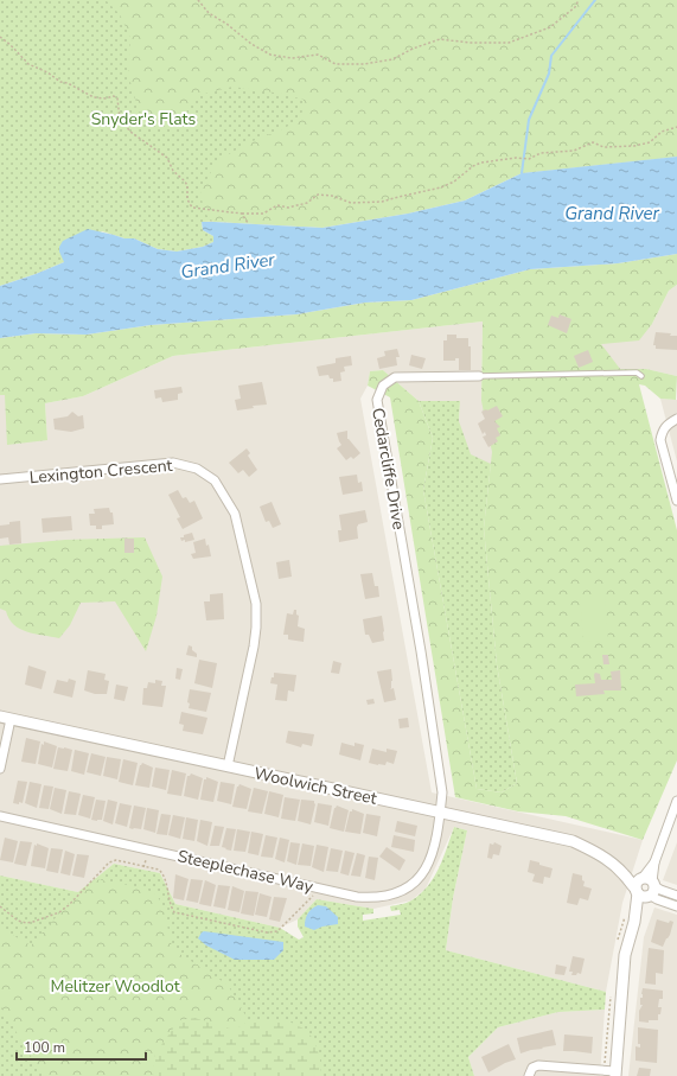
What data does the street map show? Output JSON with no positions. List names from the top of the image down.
{
  "streets": {
    "street": [
      "Cedarcliffe Drive",
      "Lexington Crescent",
      "Woolwich Street",
      "Steeplechase Way"
    ]
  },
  "crossings": [
    ["Cedarcliffe Drive", "Woolwich Street"],
    ["Cedarcliffe Drive", "Steeplechase Way"],
    ["Lexington Crescent", "Woolwich Street"],
    ["Woolwich Street", "Steeplechase Way"]
  ],
  "water": ["Grand River"],
  "parks": ["Snyder's Flats", "Melitzer Woodlot"],
  "scale_bar": "100 m"
}
